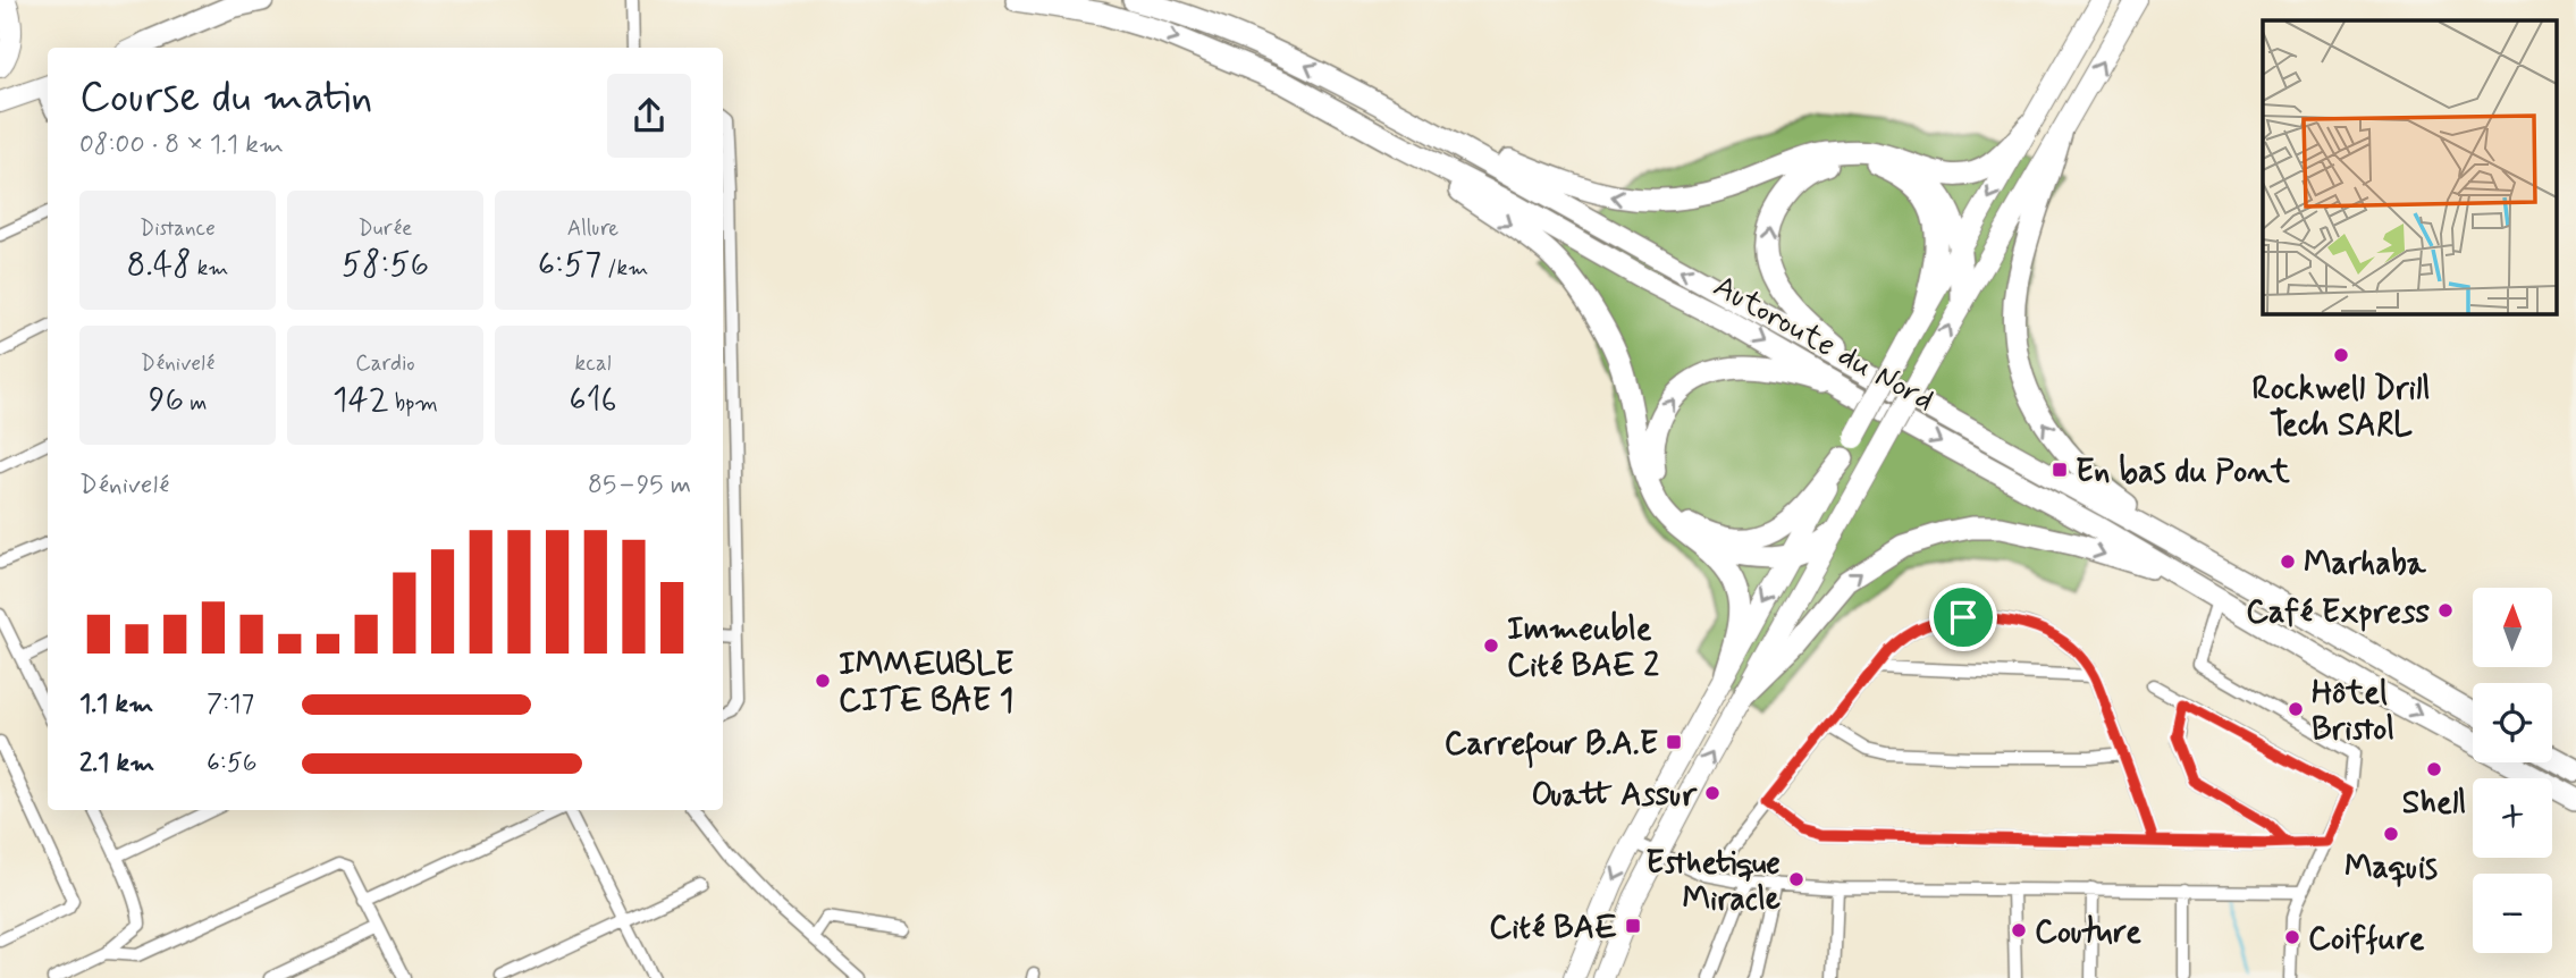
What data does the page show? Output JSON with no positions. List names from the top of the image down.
{
  "streets": {
    "highway": ["Autoroute du Nord"]
  },
  "places": {
    "other": [
      "Rockwell Drill Tech SARL",
      "Marhaba",
      "Café Express",
      "Immeuble Cité BAE 2",
      "IMMEUBLE CITE BAE 1",
      "Hôtel Bristol",
      "Shell",
      "Ouatt Assur",
      "Maquis",
      "Esthetique Miracle",
      "Couture",
      "Coiffure"
    ],
    "transit": ["En bas du Pont", "Carrefour B.A.E", "Cité BAE"]
  },
  "north": "top",
  "page": {
    "heading": ["Course du matin", "08:00 · 8 × 1.1 km"],
    "stats": [
      ["Distance", "8.48 km"],
      ["Durée", "58:56"],
      ["Allure", "6:57 /km"],
      ["Dénivelé", "96 m"],
      ["Cardio", "142 bpm"],
      ["kcal", "616"]
    ],
    "chart": ["Dénivelé", "85–95 m"],
    "map_buttons": ["+", "−"],
    "list": [
      {
        "name": "1.1 km",
        "note": "7:17"
      },
      {
        "name": "2.1 km",
        "note": "6:56"
      }
    ]
  }
}
